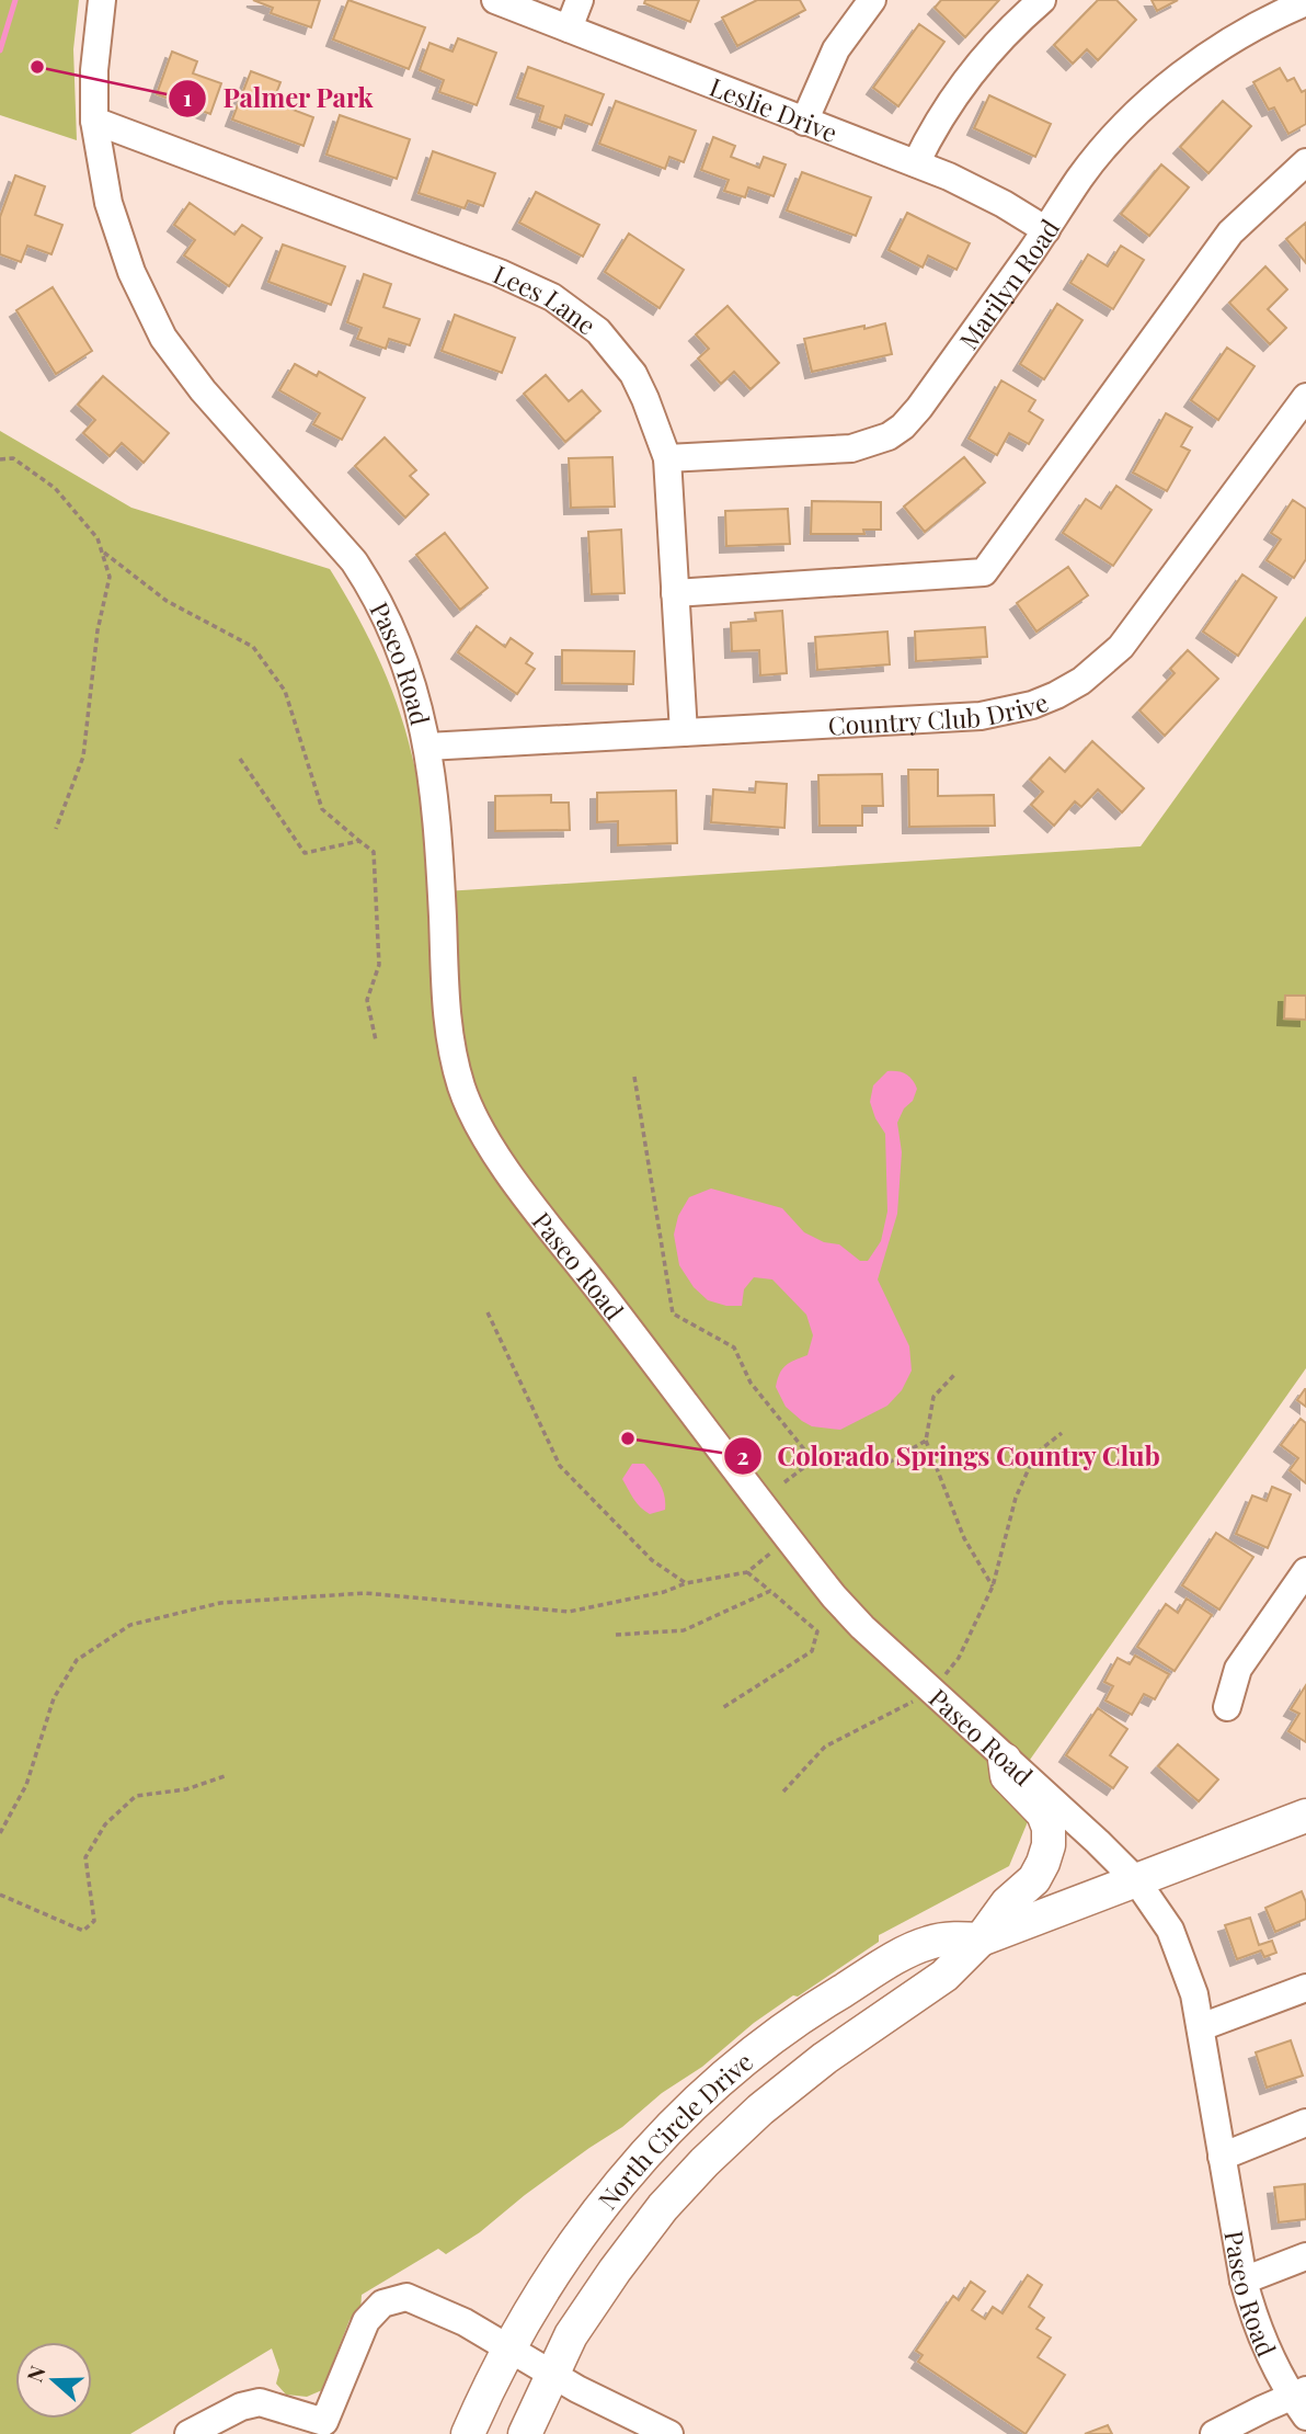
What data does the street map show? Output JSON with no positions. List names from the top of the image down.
{
  "streets": {
    "main road": ["North Circle Drive"],
    "street": [
      "Leslie Drive",
      "Marilyn Road",
      "Lees Lane",
      "Paseo Road",
      "Country Club Drive"
    ]
  },
  "crossings": [
    ["Leslie Drive", "Marilyn Road"],
    ["Marilyn Road", "Lees Lane"],
    ["Lees Lane", "Paseo Road"],
    ["Lees Lane", "Country Club Drive"],
    ["Paseo Road", "Country Club Drive"],
    ["Paseo Road", "North Circle Drive"]
  ],
  "places": ["Palmer Park", "Colorado Springs Country Club"],
  "north": "left"
}
